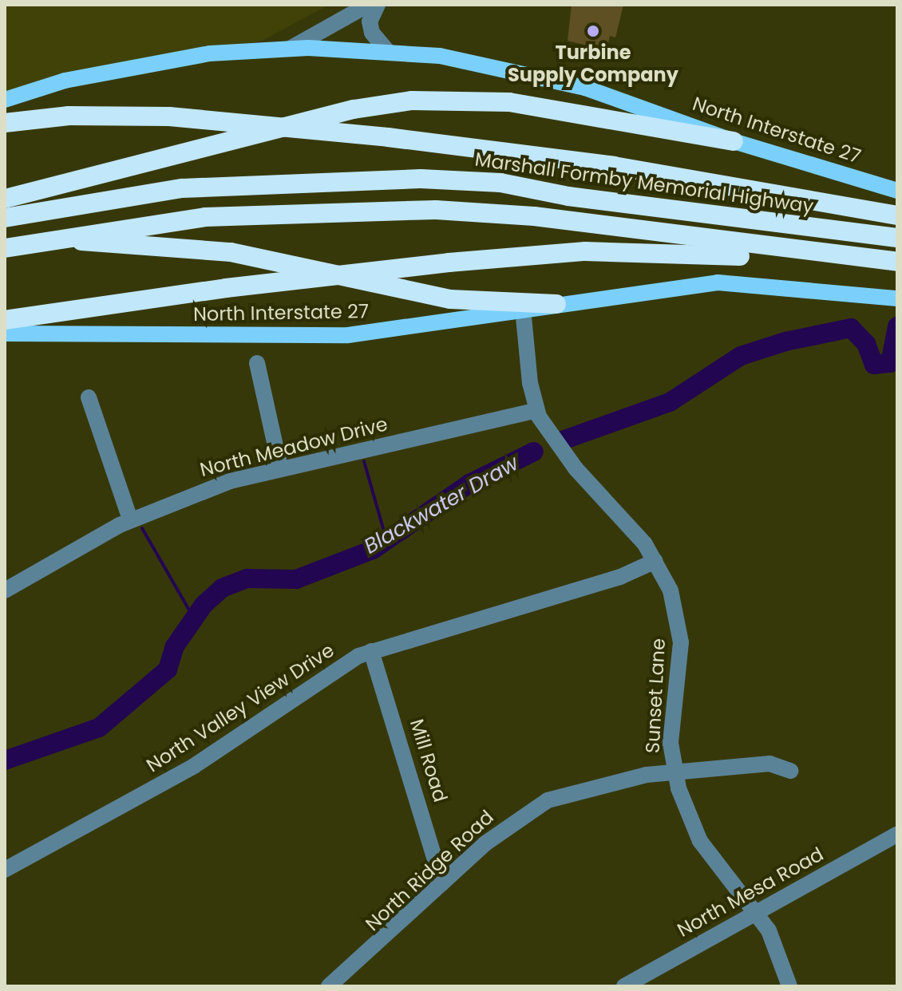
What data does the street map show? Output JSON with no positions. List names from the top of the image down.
{
  "streets": {
    "highway": ["Marshall Formby Memorial Highway"],
    "main road": ["North Interstate 27"],
    "street": [
      "North Meadow Drive",
      "Sunset Lane",
      "North Valley View Drive",
      "Mill Road",
      "North Ridge Road",
      "North Mesa Road"
    ]
  },
  "crossings": [
    ["North Interstate 27", "Sunset Lane"],
    ["North Meadow Drive", "Sunset Lane"],
    ["Sunset Lane", "North Valley View Drive"],
    ["Sunset Lane", "North Ridge Road"],
    ["Sunset Lane", "North Mesa Road"],
    ["North Valley View Drive", "Mill Road"],
    ["Mill Road", "North Ridge Road"]
  ],
  "water": ["Blackwater Draw"],
  "places": ["Turbine Supply Company"]
}
